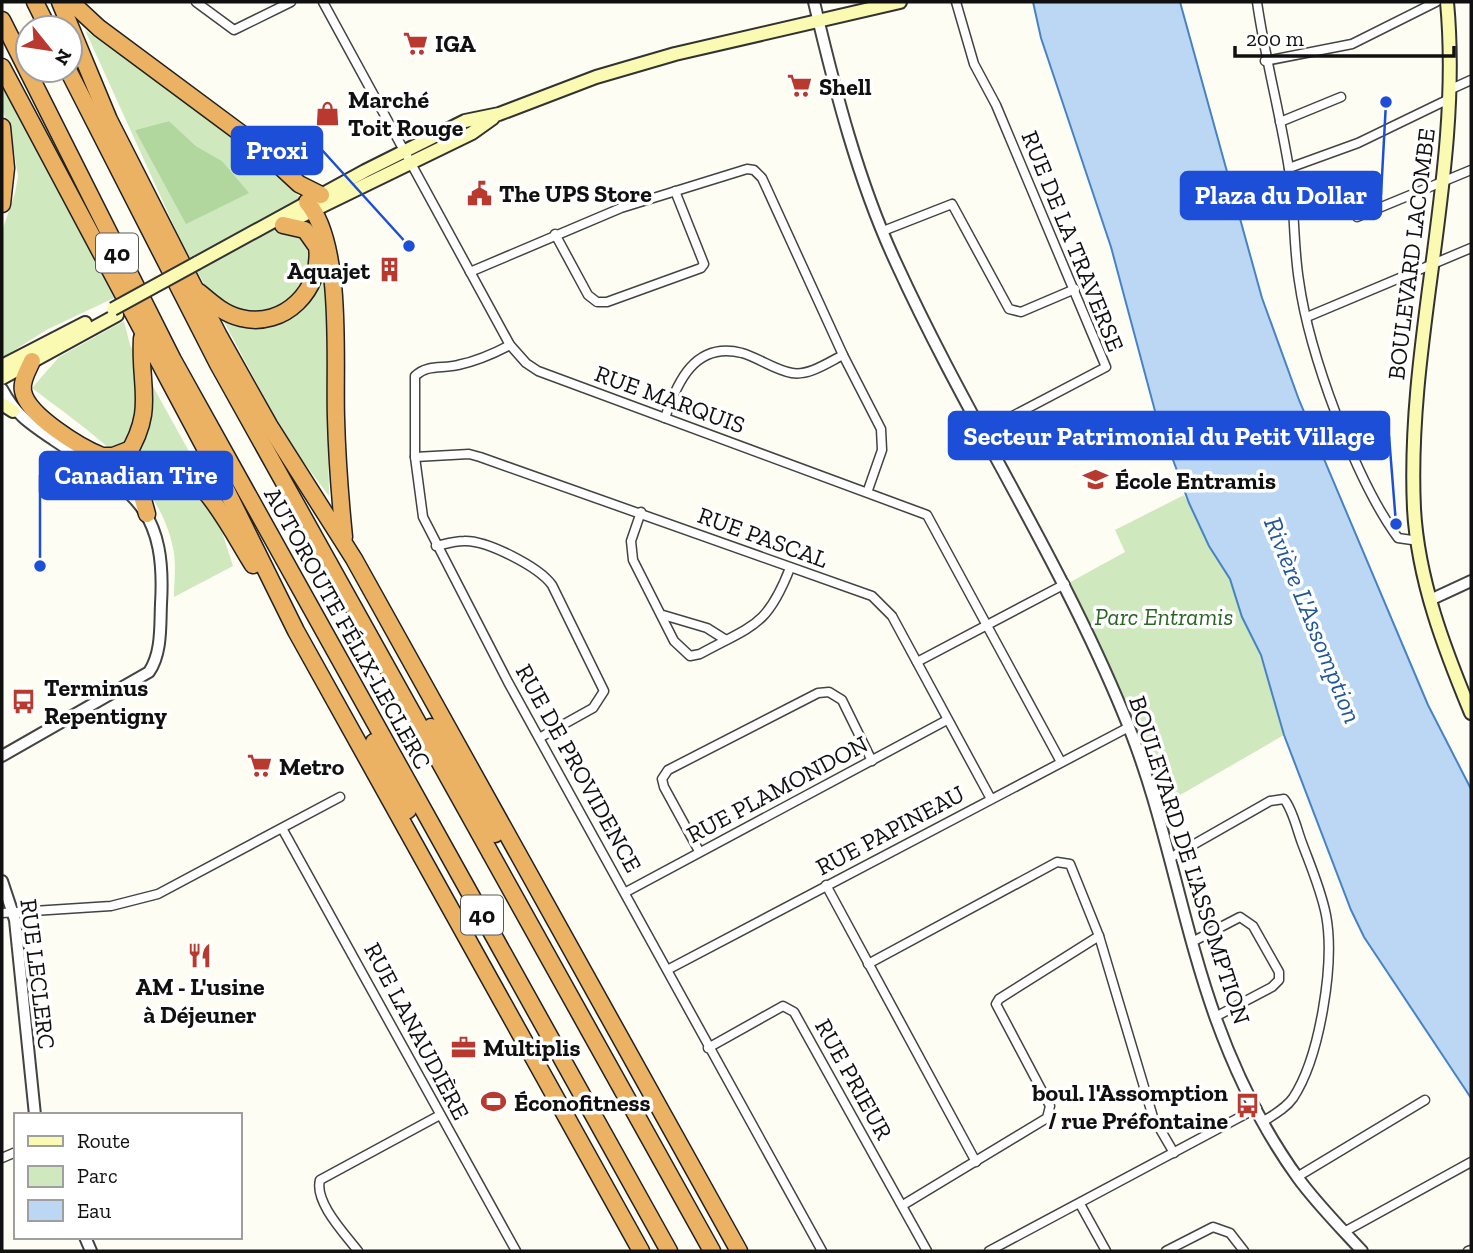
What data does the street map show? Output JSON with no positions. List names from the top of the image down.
{
  "streets": {
    "highway": ["40", "AUTOROUTE FÉLIX-LECLERC"],
    "main road": ["BOULEVARD LACOMBE"],
    "street": [
      "RUE DE LA TRAVERSE",
      "RUE MARQUIS",
      "RUE PASCAL",
      "RUE DE PROVIDENCE",
      "RUE PLAMONDON",
      "RUE PAPINEAU",
      "BOULEVARD DE L'ASSOMPTION",
      "RUE LECLERC",
      "RUE LANAUDIÈRE",
      "RUE PRIEUR"
    ]
  },
  "crossings": [
    ["RUE DE LA TRAVERSE", "BOULEVARD DE L'ASSOMPTION"],
    ["RUE MARQUIS", "RUE DE PROVIDENCE"],
    ["RUE MARQUIS", "RUE PAPINEAU"],
    ["RUE PASCAL", "RUE DE PROVIDENCE"],
    ["RUE PASCAL", "RUE PLAMONDON"],
    ["RUE PASCAL", "RUE PAPINEAU"],
    ["RUE DE PROVIDENCE", "RUE PLAMONDON"],
    ["RUE DE PROVIDENCE", "RUE PAPINEAU"],
    ["RUE DE PROVIDENCE", "RUE PRIEUR"],
    ["RUE PAPINEAU", "BOULEVARD DE L'ASSOMPTION"]
  ],
  "water": ["Rivière L'Assomption"],
  "parks": ["Parc Entramis"],
  "places": {
    "supermarket": ["IGA", "Shell", "Metro"],
    "other": [
      "Plaza du Dollar",
      "Proxi",
      "Secteur Patrimonial du Petit Village",
      "Canadian Tire"
    ],
    "shop": ["Marché Toit Rouge"],
    "public building": ["The UPS Store"],
    "building": ["Aquajet"],
    "school or university": ["École Entramis"],
    "bus stop": ["Terminus Repentigny", "boul. l'Assomption / rue Préfontaine"],
    "restaurant": ["AM - L'usine à Déjeuner"],
    "office": ["Multiplis"],
    "sports": ["Éconofitness"]
  },
  "legend": ["Route", "Parc", "Eau"],
  "scale_bar": "200 m",
  "north": "bottom right"
}
